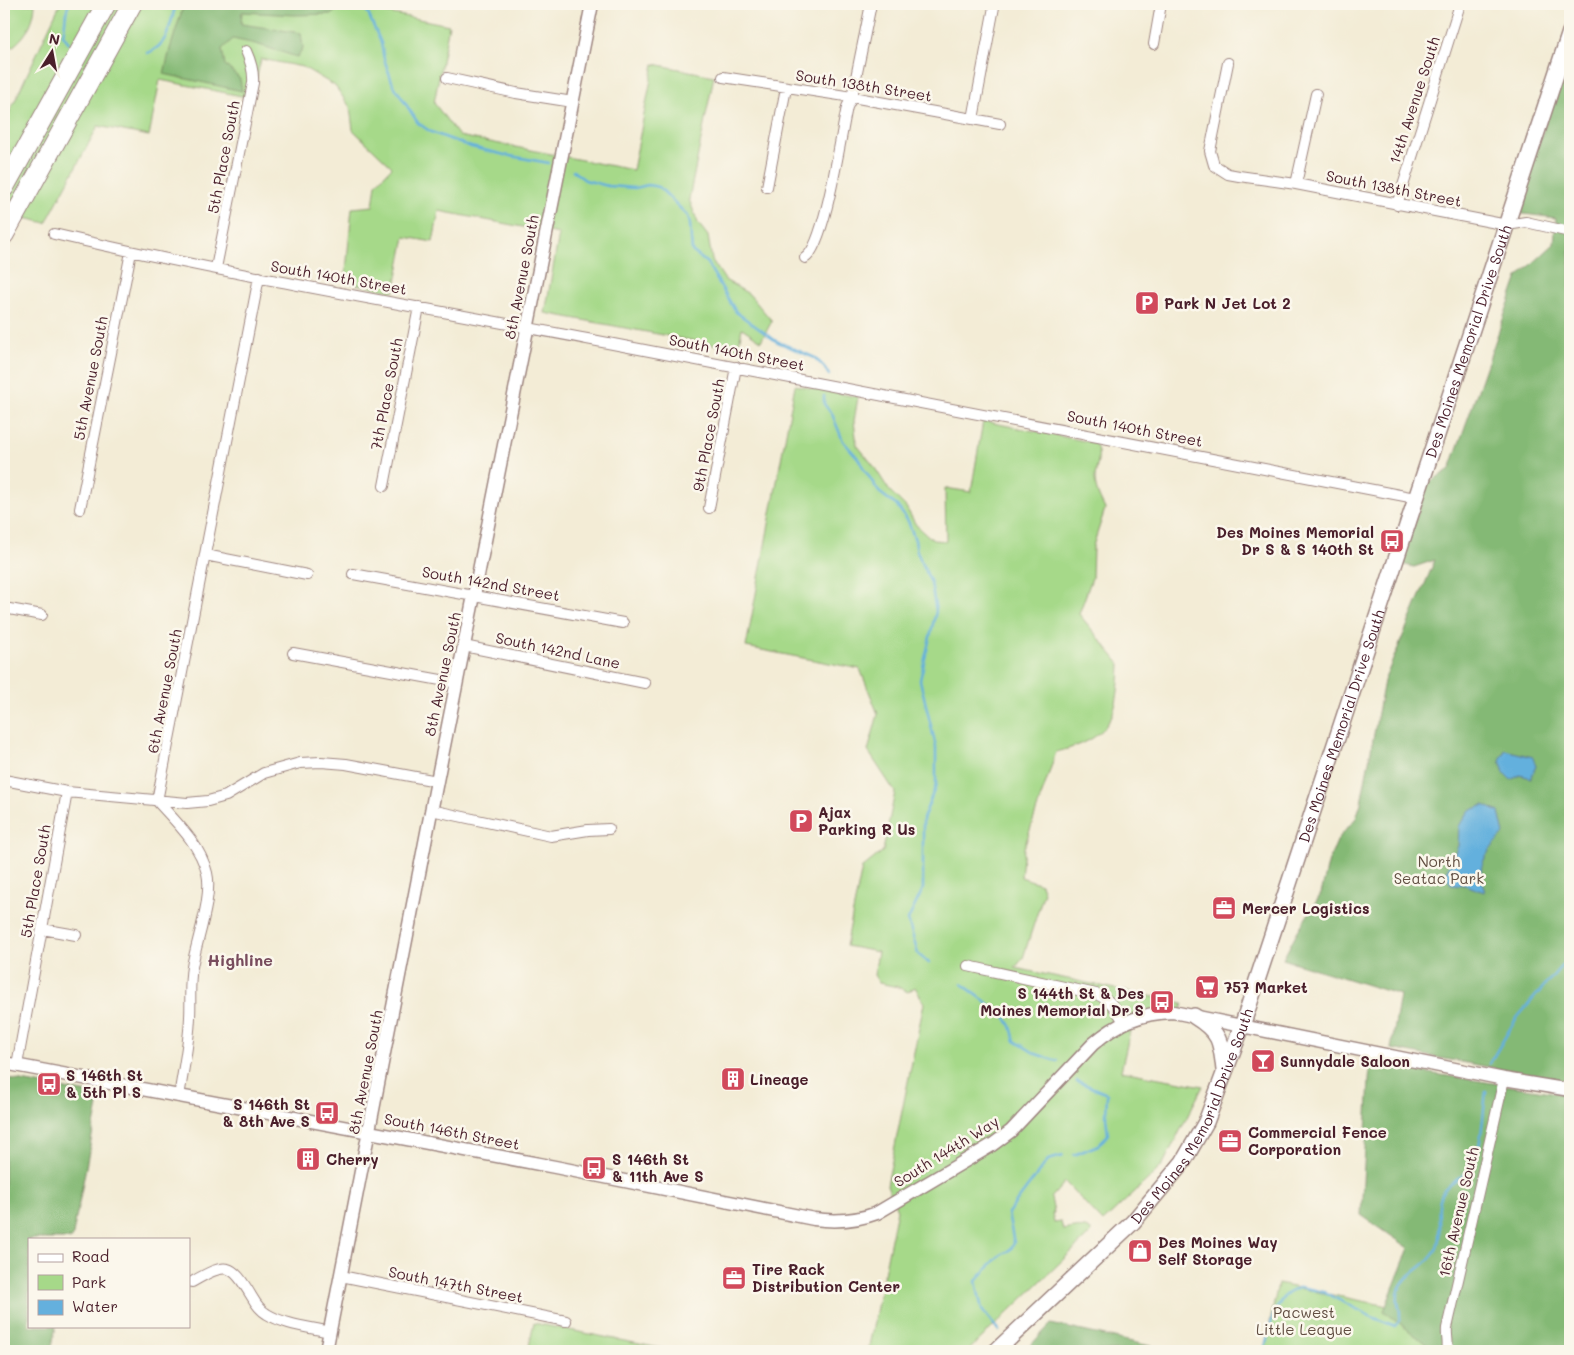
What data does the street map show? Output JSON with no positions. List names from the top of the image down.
{
  "streets": {
    "main road": ["Des Moines Memorial Drive South"],
    "street": [
      "South 138th Street",
      "14th Avenue South",
      "5th Place South",
      "South 140th Street",
      "8th Avenue South",
      "5th Avenue South",
      "7th Place South",
      "9th Place South",
      "South 142nd Street",
      "South 142nd Lane",
      "6th Avenue South",
      "South 146th Street",
      "South 144th Way",
      "16th Avenue South",
      "South 147th Street"
    ]
  },
  "crossings": [
    ["South 138th Street", "14th Avenue South"],
    ["South 138th Street", "Des Moines Memorial Drive South"],
    ["5th Place South", "South 140th Street"],
    ["5th Place South", "South 146th Street"],
    ["South 140th Street", "8th Avenue South"],
    ["South 140th Street", "Des Moines Memorial Drive South"],
    ["South 140th Street", "5th Avenue South"],
    ["South 140th Street", "7th Place South"],
    ["South 140th Street", "9th Place South"],
    ["South 140th Street", "6th Avenue South"],
    ["8th Avenue South", "South 142nd Street"],
    ["8th Avenue South", "South 142nd Lane"],
    ["8th Avenue South", "South 146th Street"],
    ["8th Avenue South", "South 147th Street"],
    ["Des Moines Memorial Drive South", "South 144th Way"],
    ["South 146th Street", "South 144th Way"],
    ["South 144th Way", "16th Avenue South"]
  ],
  "districts": ["Highline"],
  "parks": ["North Seatac Park", "Pacwest Little League"],
  "places": {
    "parking": ["Park N Jet Lot 2", "Ajax Parking R Us"],
    "bus stop": [
      "Des Moines Memorial Dr S & S 140th St",
      "S 144th St & Des Moines Memorial Dr S",
      "S 146th St & 5th Pl S",
      "S 146th St & 8th Ave S",
      "S 146th St & 11th Ave S"
    ],
    "office": ["Mercer Logistics", "Commercial Fence Corporation", "Tire Rack Distribution Center"],
    "supermarket": ["757 Market"],
    "bar": ["Sunnydale Saloon"],
    "building": ["Lineage", "Cherry"],
    "shop": ["Des Moines Way Self Storage"]
  },
  "legend": ["Road", "Park", "Water"],
  "north": "top"
}
